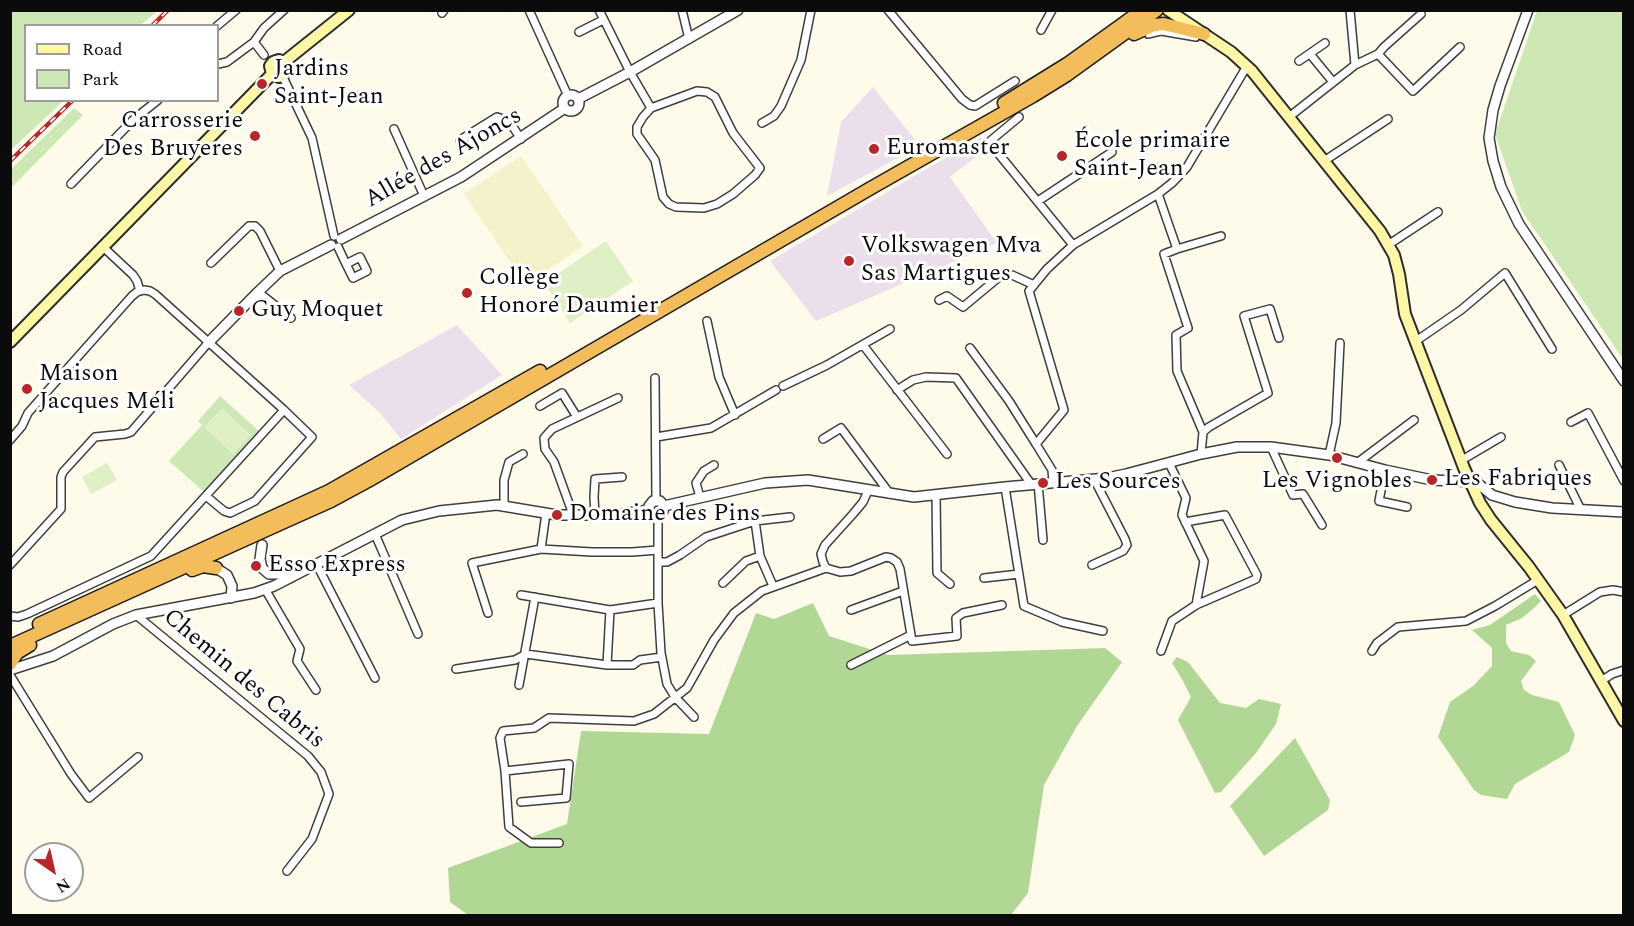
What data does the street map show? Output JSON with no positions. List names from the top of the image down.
{
  "streets": {
    "street": ["Allée des Ajoncs", "Chemin des Cabris"]
  },
  "places": [
    "Jardins Saint-Jean",
    "Carrosserie Des Bruyeres",
    "Euromaster",
    "École primaire Saint-Jean",
    "Volkswagen Mva Sas Martigues",
    "Collège Honoré Daumier",
    "Guy Moquet",
    "Maison Jacques Méli",
    "Les Vignobles",
    "Les Fabriques",
    "Les Sources",
    "Domaine des Pins",
    "Esso Express"
  ],
  "legend": ["Road", "Park"],
  "north": "bottom right"
}
